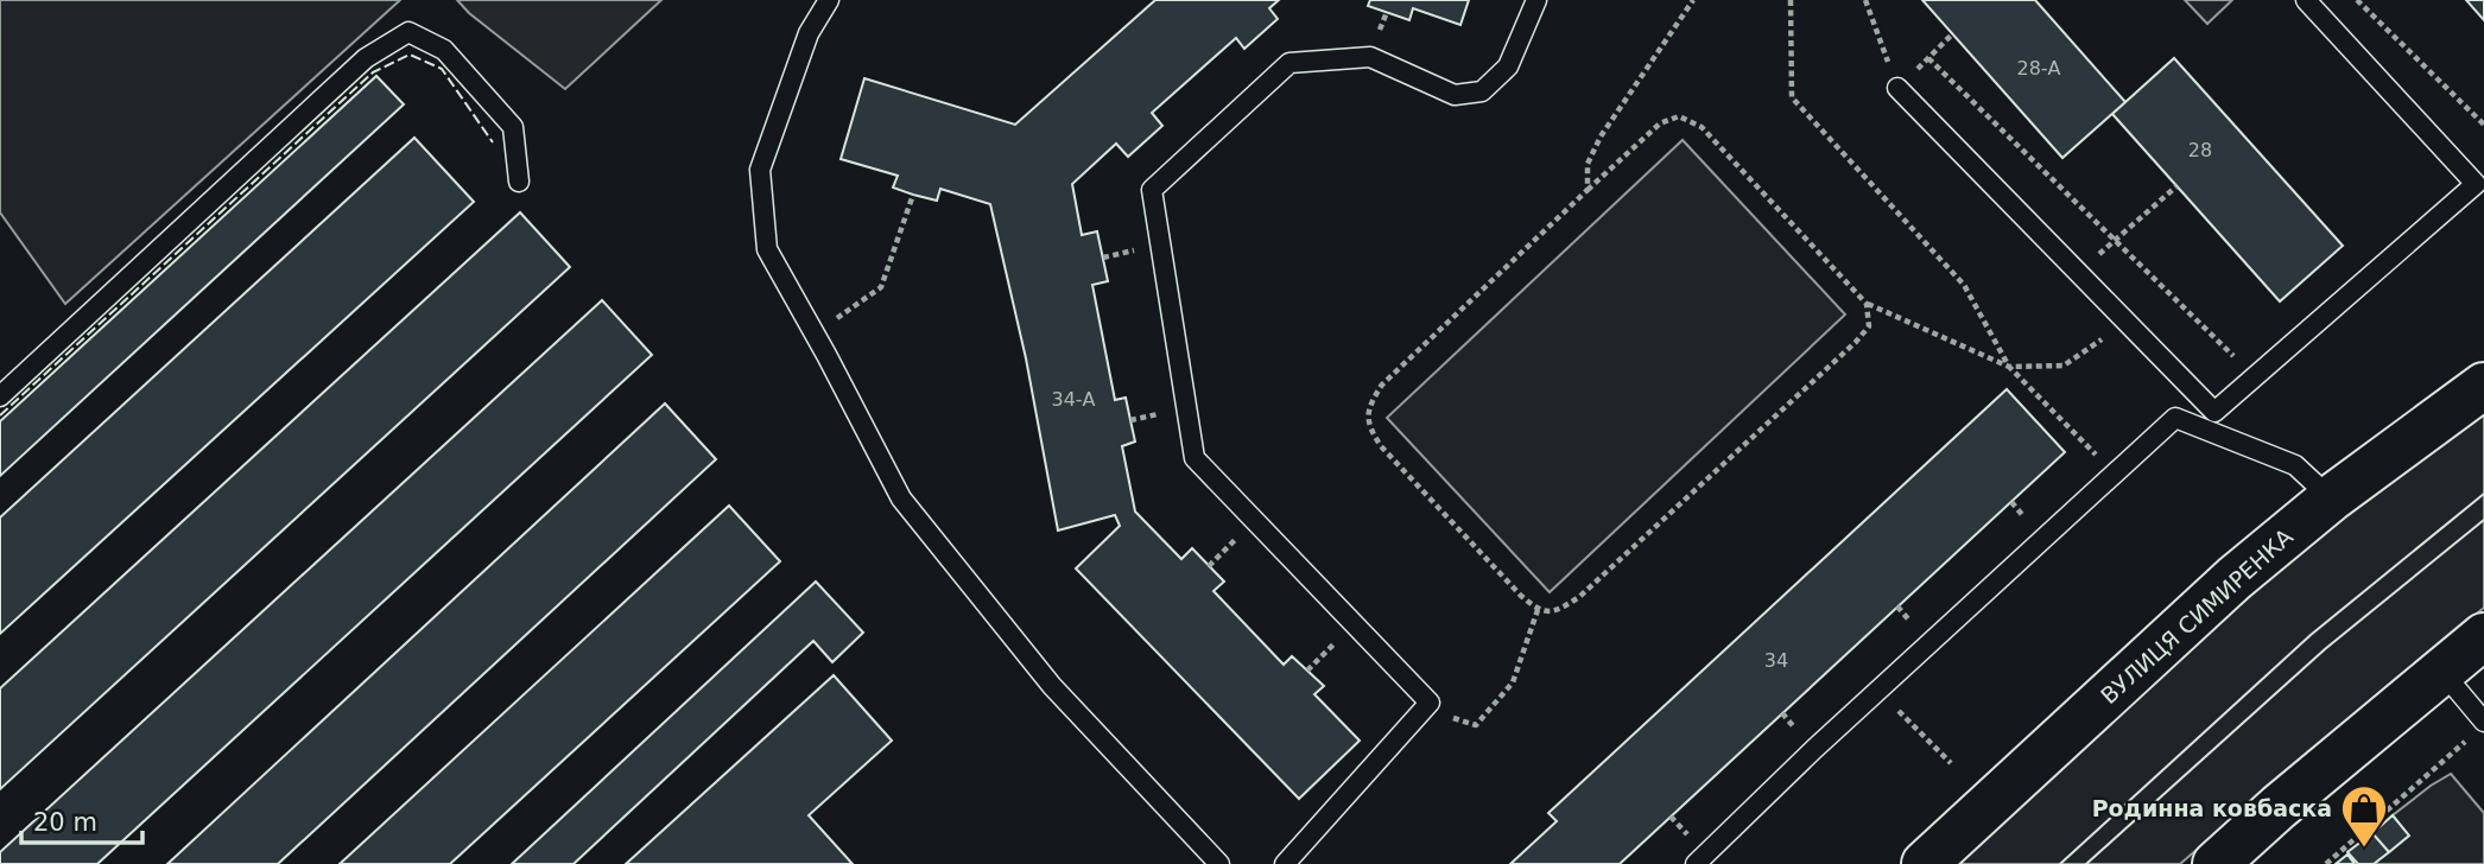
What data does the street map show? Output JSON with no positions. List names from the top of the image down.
{
  "streets": {
    "street": ["ВУЛИЦЯ СИМИРЕНКА"]
  },
  "places": {
    "shop": ["Родинна ковбаска"]
  },
  "house_numbers": [
    "28-А",
    "28",
    "34-А",
    "34"
  ],
  "scale_bar": "20 m"
}
